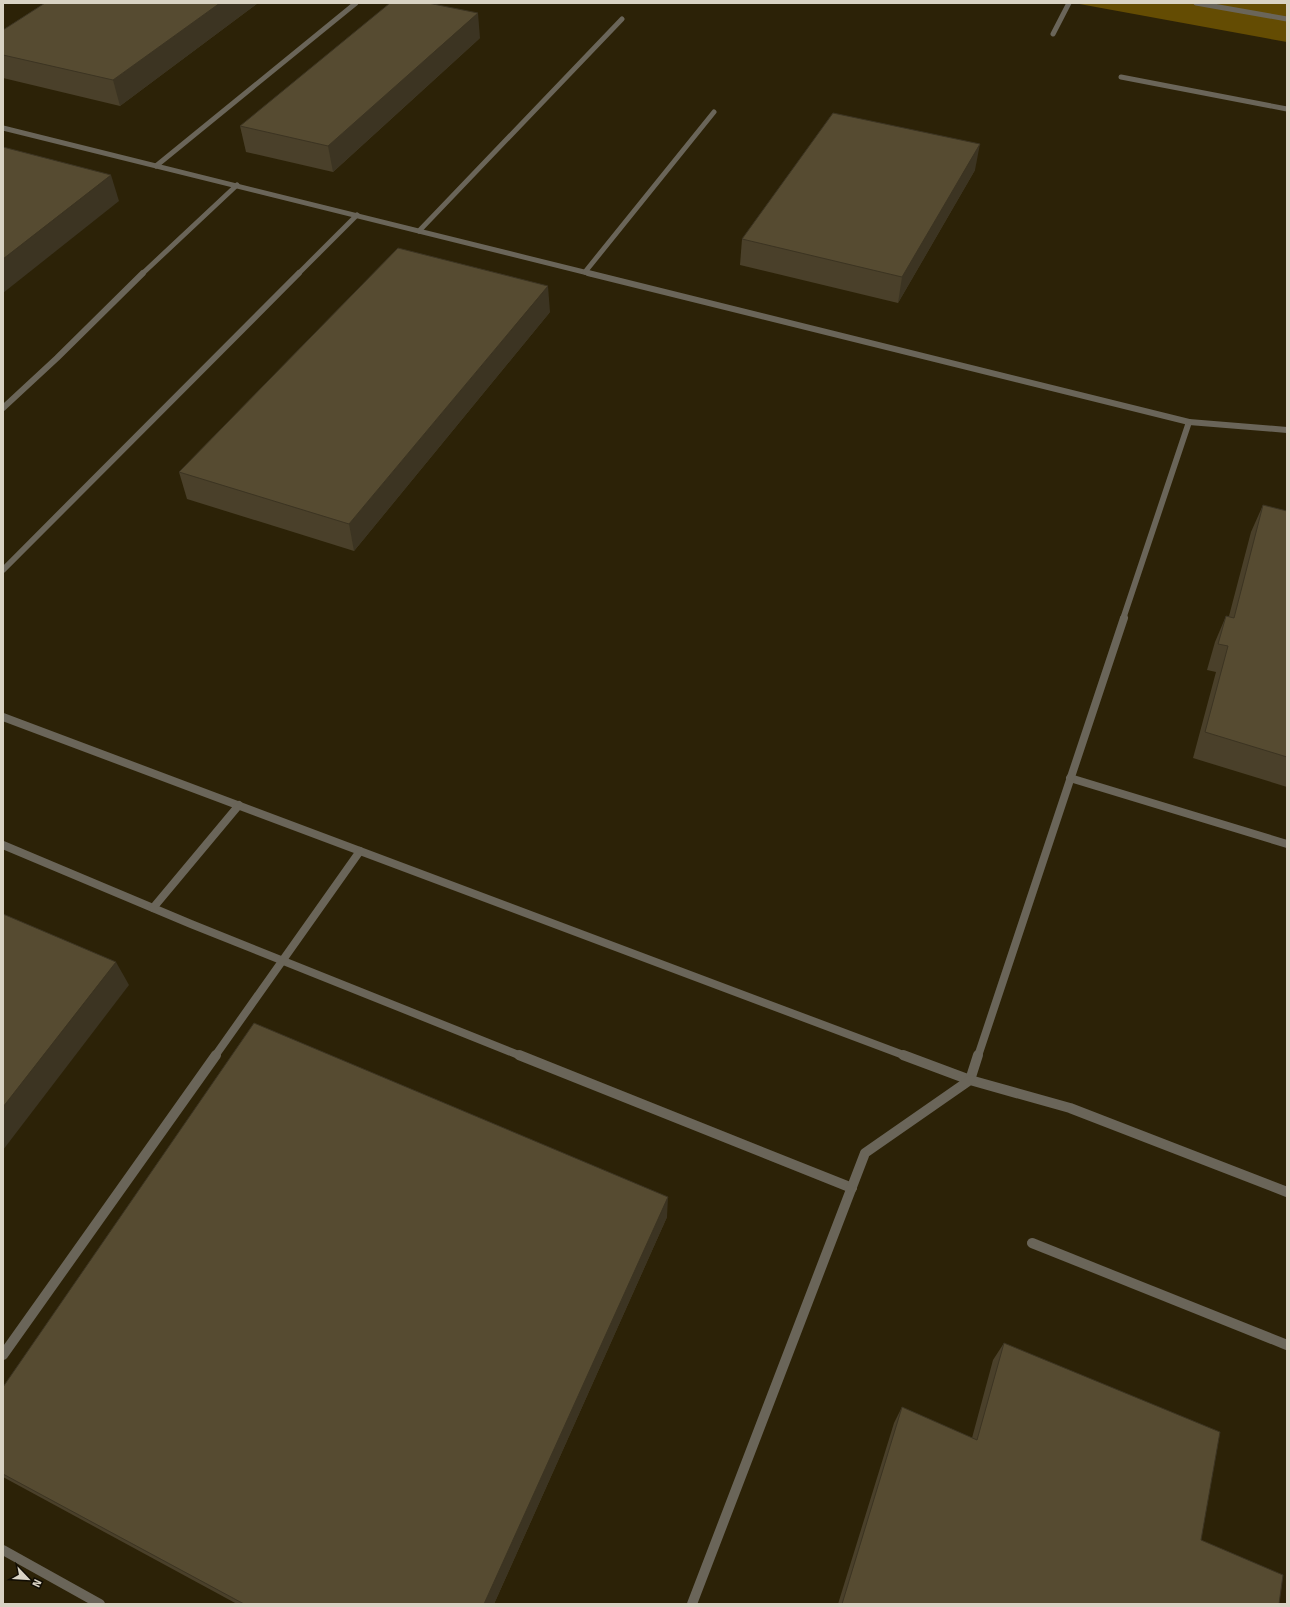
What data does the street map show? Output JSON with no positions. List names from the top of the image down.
{
  "north": "bottom right"
}
